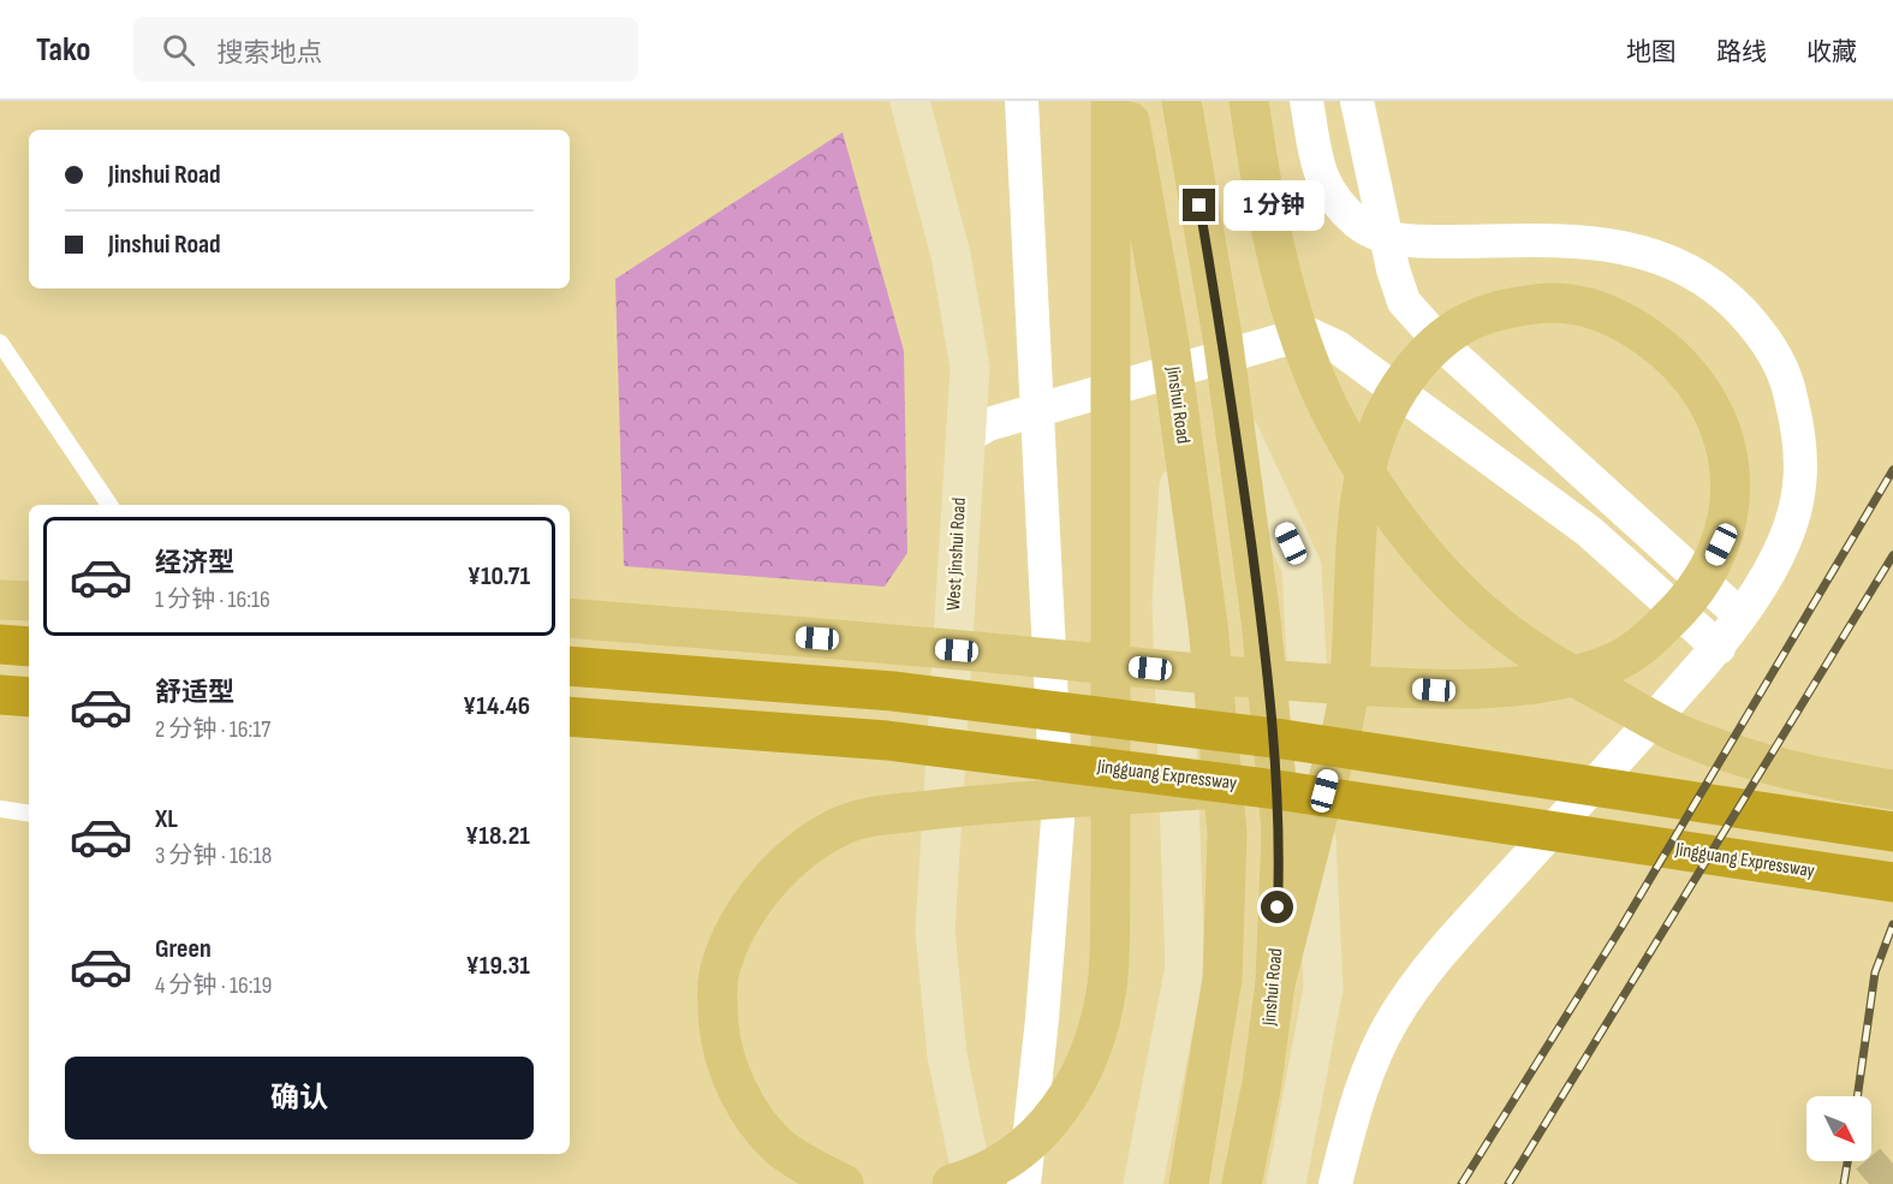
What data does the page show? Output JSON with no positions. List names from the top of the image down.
{
  "streets": {
    "highway": ["Jingguang Expressway"],
    "main road": ["Jinshui Road"],
    "street": ["West Jinshui Road"]
  },
  "north": "bottom right",
  "page": {
    "header": "Tako",
    "search": "搜索地点",
    "nav": ["地图", "路线", "收藏"],
    "banner": ["Jinshui Road", "Jinshui Road"],
    "bubble": "1 分钟",
    "list": [
      {
        "name": "经济型",
        "note": "1 分钟 · 16:16",
        "value": "¥10.71"
      },
      {
        "name": "舒适型",
        "note": "2 分钟 · 16:17",
        "value": "¥14.46"
      },
      {
        "name": "XL",
        "note": "3 分钟 · 16:18",
        "value": "¥18.21"
      },
      {
        "name": "Green",
        "note": "4 分钟 · 16:19",
        "value": "¥19.31"
      }
    ],
    "buttons": "确认"
  }
}
